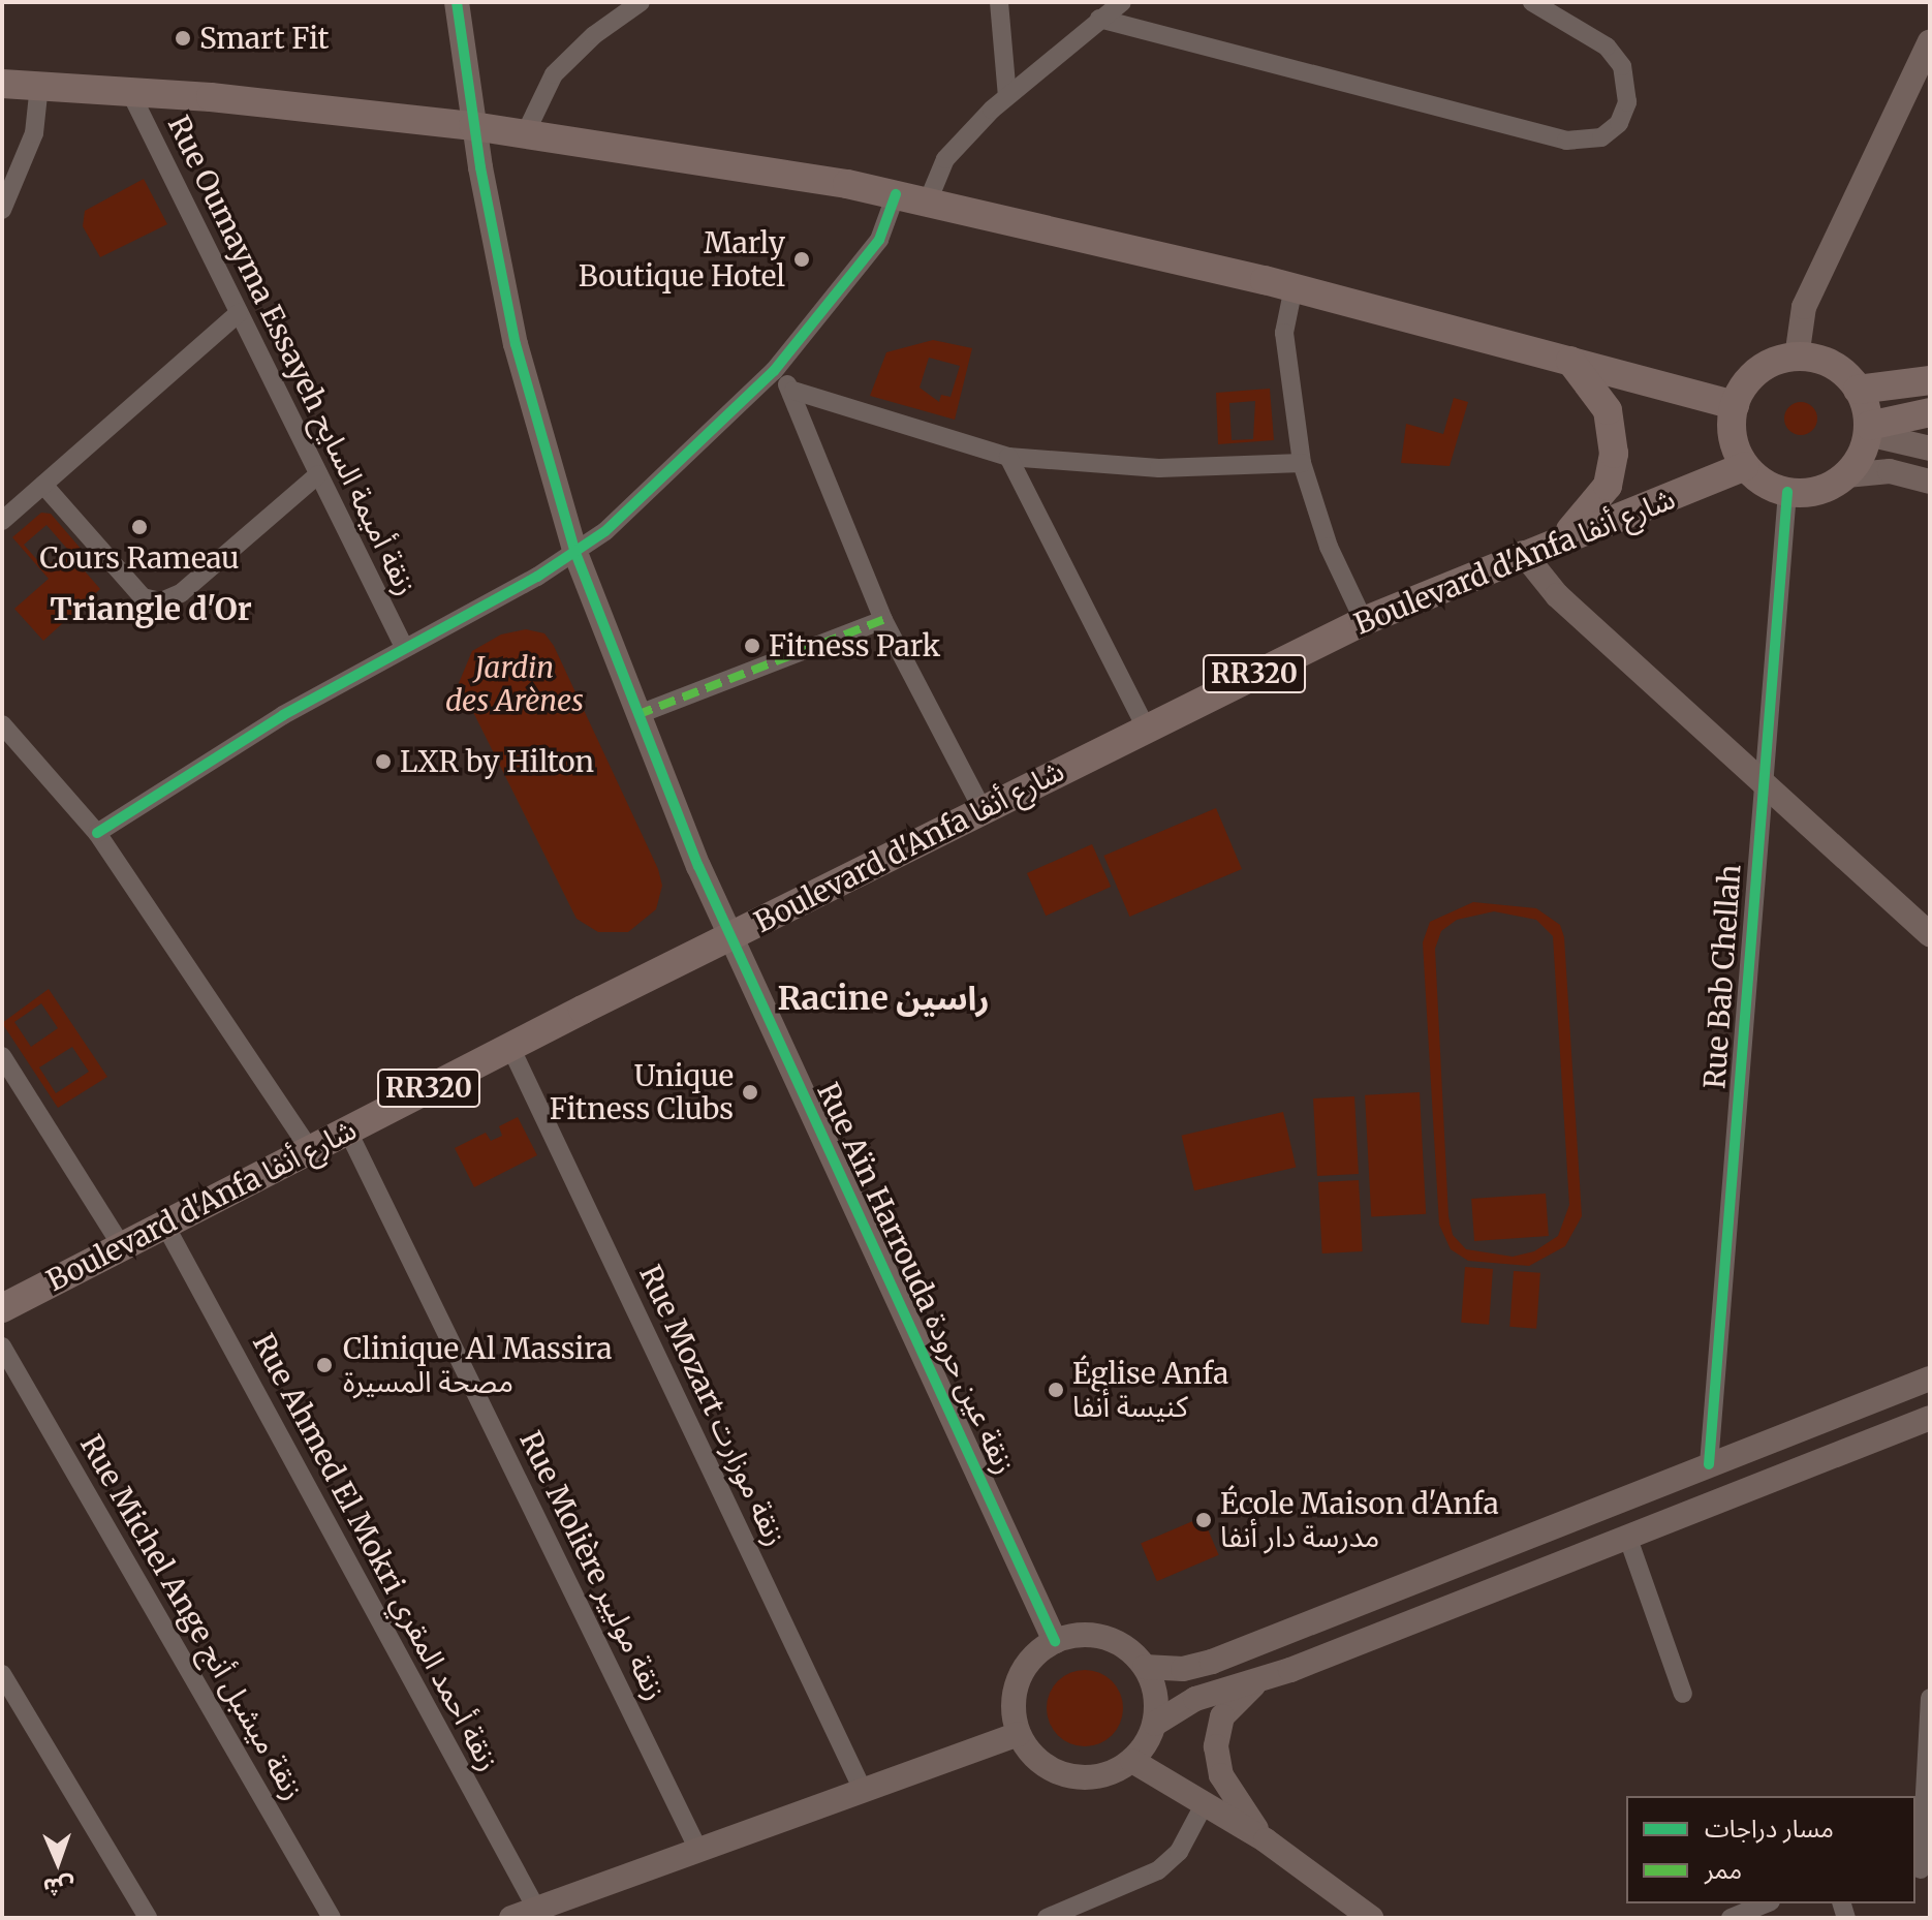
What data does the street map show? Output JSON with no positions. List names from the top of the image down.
{
  "streets": {
    "main road": ["Boulevard d'Anfa شارع أنفا", "RR320", "Rue Aïn Harrouda زنقة عين حرودة"],
    "street": [
      "Rue Oumayma Essayeh زنقة أميمة السايح",
      "Rue Bab Chellah",
      "Rue Mozart زنقة موزارت",
      "Rue Ahmed El Mokri زنقة أحمد المقري",
      "Rue Molière زنقة موليير",
      "Rue Michel Ange زنقة ميشبل أنج"
    ]
  },
  "crossings": [
    ["Boulevard d'Anfa شارع أنفا", "Rue Bab Chellah"],
    ["Boulevard d'Anfa شارع أنفا", "Rue Aïn Harrouda زنقة عين حرودة"],
    ["Boulevard d'Anfa شارع أنفا", "Rue Mozart زنقة موزارت"],
    ["Boulevard d'Anfa شارع أنفا", "Rue Ahmed El Mokri زنقة أحمد المقري"],
    ["Boulevard d'Anfa شارع أنفا", "Rue Molière زنقة موليير"]
  ],
  "districts": ["Triangle d'Or", "Racine راسين"],
  "parks": ["Jardin des Arènes"],
  "places": [
    "Smart Fit",
    "Marly Boutique Hotel",
    "Cours Rameau",
    "Fitness Park",
    "LXR by Hilton",
    "Unique Fitness Clubs",
    "Clinique Al Massira مصحة المسيرة",
    "Église Anfa كنيسة أنفا",
    "École Maison d'Anfa مدرسة دار أنفا"
  ],
  "legend": ["مسار دراجات", "ممر"],
  "north": "bottom"
}
